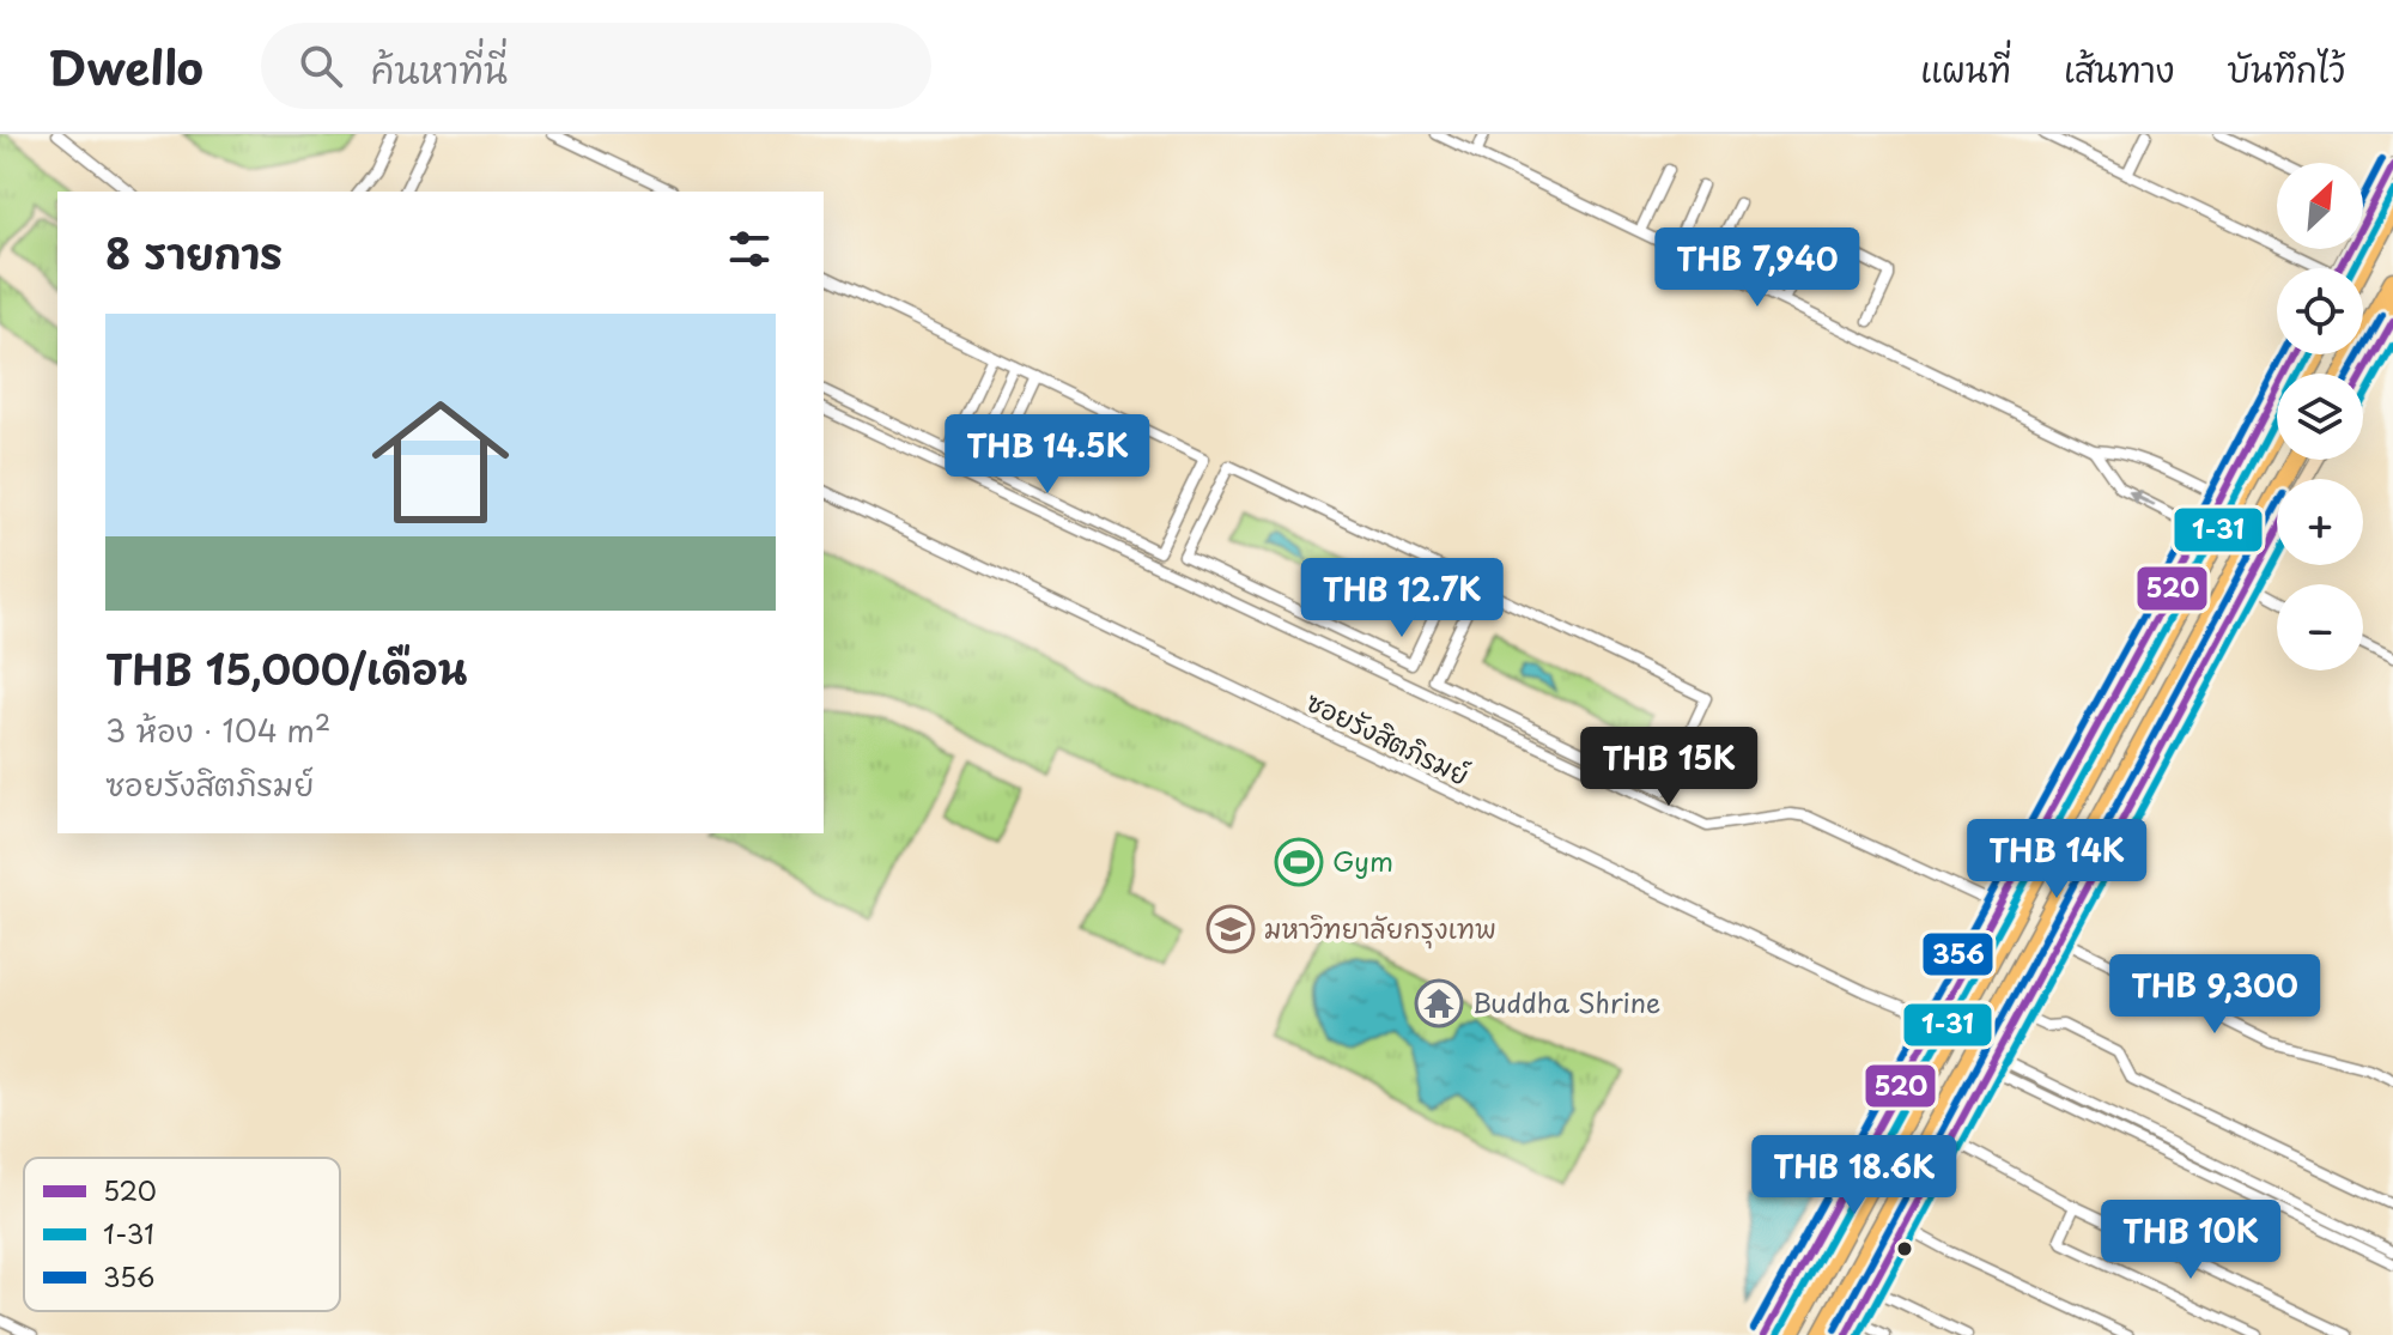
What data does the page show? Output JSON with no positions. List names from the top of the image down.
{
  "streets": {
    "street": ["ซอยรังสิตภิรมย์"]
  },
  "places": {
    "sports": ["Gym"],
    "school or university": ["มหาวิทยาลัยกรุงเทพ"],
    "temple": ["Buddha Shrine"]
  },
  "lines": ["transit line 356", "transit line 520", "transit line 1-31"],
  "legend": ["520", "1-31", "356"],
  "north": "top right",
  "page": {
    "header": "Dwello",
    "search": "ค้นหาที่นี่",
    "nav": ["แผนที่", "เส้นทาง", "บันทึกไว้"],
    "map_buttons": ["+", "−"],
    "heading": "8 รายการ",
    "price": [
      "THB 7,940",
      "THB 14.5K",
      "THB 12.7K",
      "THB 15K",
      "THB 14K",
      "THB 9,300",
      "THB 18.6K",
      "THB 10K"
    ],
    "list": [
      {
        "name": "THB 15,000/เดือน",
        "note": "3 ห้อง · 104 m² · ซอยรังสิตภิรมย์"
      }
    ]
  }
}
